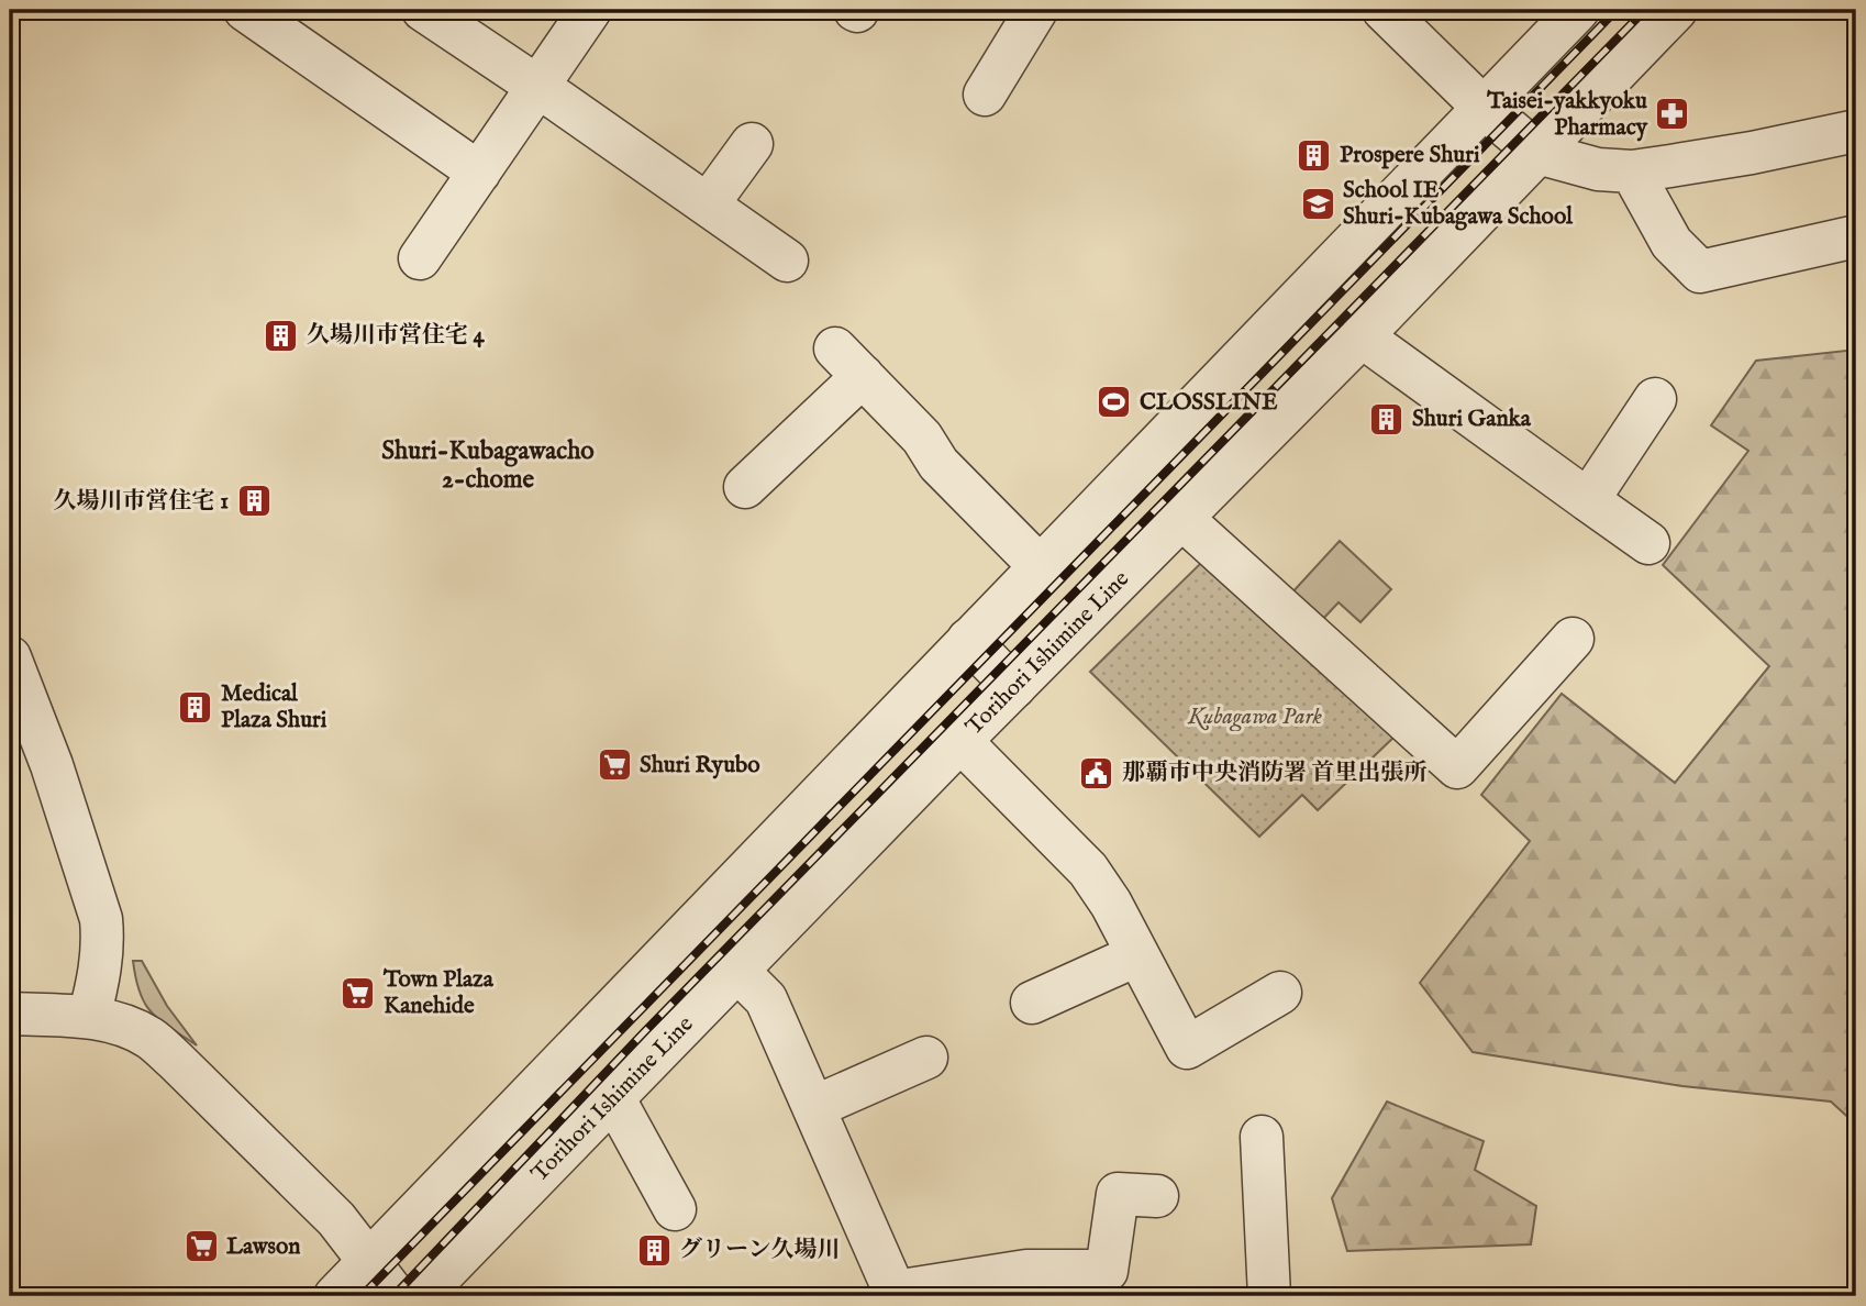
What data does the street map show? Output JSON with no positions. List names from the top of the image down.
{
  "streets": {
    "street": ["Torihori Ishimine Line"]
  },
  "districts": ["Shuri-Kubagawacho 2-chome"],
  "parks": ["Kubagawa Park"],
  "places": {
    "pharmacy": ["Taisei-yakkyoku Pharmacy"],
    "building": [
      "Prospere Shuri",
      "久場川市営住宅 4",
      "Shuri Ganka",
      "久場川市営住宅 1",
      "Medical Plaza Shuri",
      "グリーン久場川"
    ],
    "school or university": ["School IE Shuri-Kubagawa School"],
    "sports": ["CLOSSLINE"],
    "supermarket": ["Shuri Ryubo", "Town Plaza Kanehide", "Lawson"],
    "public building": ["那覇市中央消防署 首里出張所"]
  }
}
